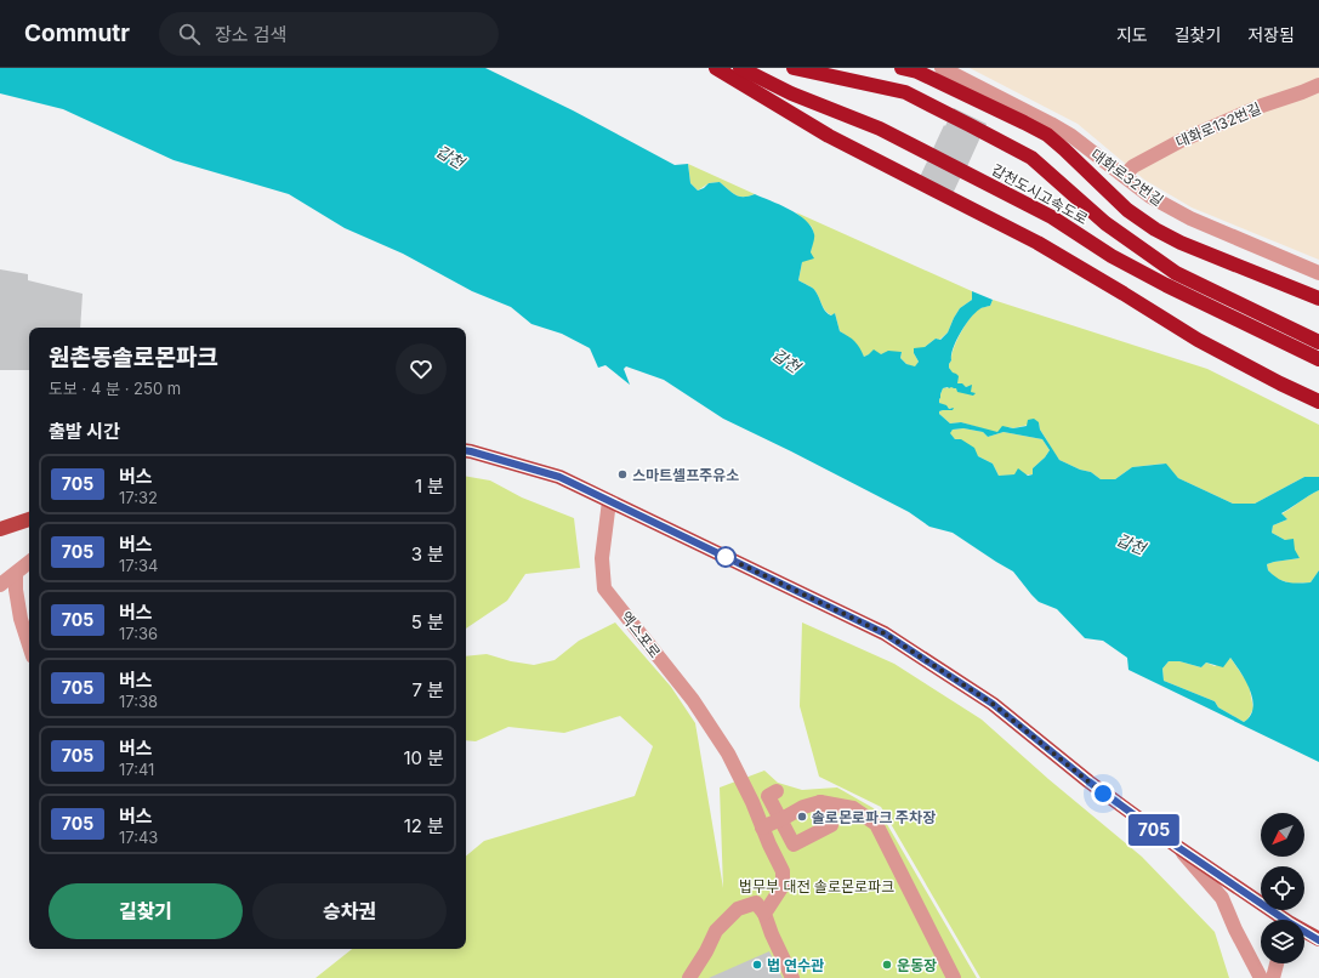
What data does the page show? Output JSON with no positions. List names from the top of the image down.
{
  "streets": {
    "highway": ["갑천도시고속도로"],
    "street": ["대화로132번길", "대화로32번길", "엑스포로"]
  },
  "crossings": [
    ["대화로132번길", "대화로32번길"]
  ],
  "water": ["갑천"],
  "parks": ["법무부 대전 솔로몬로파크"],
  "places": [
    "스마트셀프주유소",
    "솔로몬로파크 주차장",
    "법 연수관",
    "운동장"
  ],
  "lines": ["bus line 705"],
  "north": "bottom left",
  "page": {
    "header": "Commutr",
    "search": "장소 검색",
    "nav": ["지도", "길찾기", "저장됨"],
    "on_map": "705",
    "heading": [
      ["원촌동솔로몬파크", "도보 · 4 분 · 250 m"],
      "출발 시간"
    ],
    "list": [
      {
        "mark": "705",
        "name": "버스",
        "note": "17:32",
        "value": "1 분"
      },
      {
        "mark": "705",
        "name": "버스",
        "note": "17:34",
        "value": "3 분"
      },
      {
        "mark": "705",
        "name": "버스",
        "note": "17:36",
        "value": "5 분"
      },
      {
        "mark": "705",
        "name": "버스",
        "note": "17:38",
        "value": "7 분"
      },
      {
        "mark": "705",
        "name": "버스",
        "note": "17:41",
        "value": "10 분"
      },
      {
        "mark": "705",
        "name": "버스",
        "note": "17:43",
        "value": "12 분"
      }
    ],
    "buttons": ["길찾기", "승차권"]
  }
}
